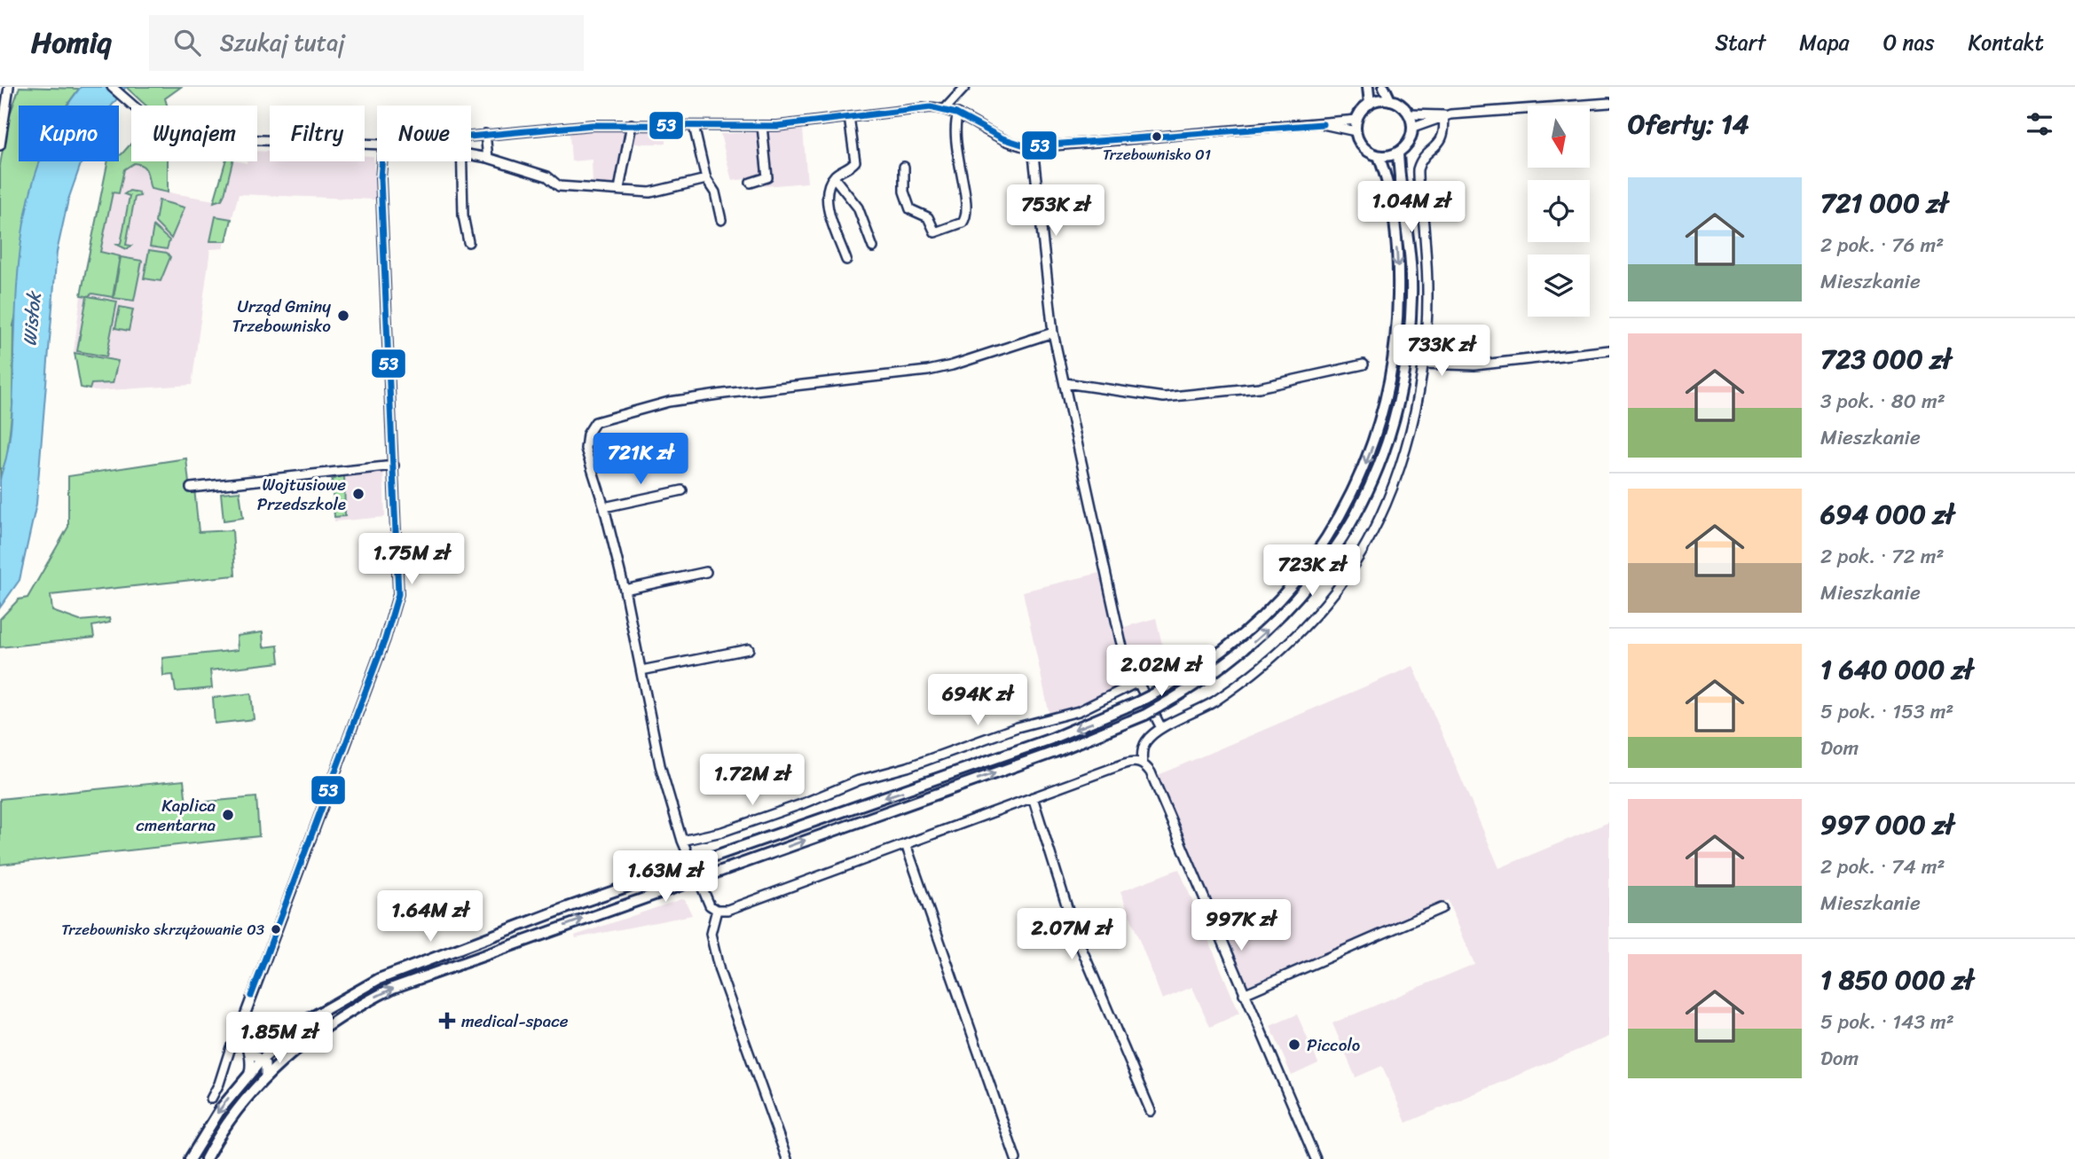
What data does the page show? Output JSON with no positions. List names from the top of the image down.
{
  "water": ["Wisłok"],
  "places": {
    "other": [
      "Trzebownisko 01",
      "Urząd Gminy Trzebownisko",
      "Wojtusiowe Przedszkole",
      "Kaplica cmentarna",
      "Trzebownisko skrzyżowanie 03",
      "Piccolo"
    ],
    "health": ["medical-space"]
  },
  "lines": ["transit line 53"],
  "north": "bottom",
  "page": {
    "header": "Homiq",
    "search": "Szukaj tutaj",
    "nav": [
      "Start",
      "Mapa",
      "O nas",
      "Kontakt"
    ],
    "heading": "Oferty: 14",
    "chip": [
      "Kupno",
      "Wynajem",
      "Filtry",
      "Nowe"
    ],
    "list": [
      {
        "name": "721 000 zł",
        "note": "2 pok. · 76 m² · Mieszkanie"
      },
      {
        "name": "723 000 zł",
        "note": "3 pok. · 80 m² · Mieszkanie"
      },
      {
        "name": "694 000 zł",
        "note": "2 pok. · 72 m² · Mieszkanie"
      },
      {
        "name": "1 640 000 zł",
        "note": "5 pok. · 153 m² · Dom"
      },
      {
        "name": "997 000 zł",
        "note": "2 pok. · 74 m² · Mieszkanie"
      },
      {
        "name": "1 850 000 zł",
        "note": "5 pok. · 143 m² · Dom"
      }
    ],
    "price": [
      "1.04M zł",
      "753K zł",
      "733K zł",
      "721K zł",
      "1.75M zł",
      "723K zł",
      "2.02M zł",
      "694K zł",
      "1.72M zł",
      "1.63M zł",
      "1.64M zł",
      "997K zł",
      "2.07M zł",
      "1.85M zł"
    ]
  }
}
